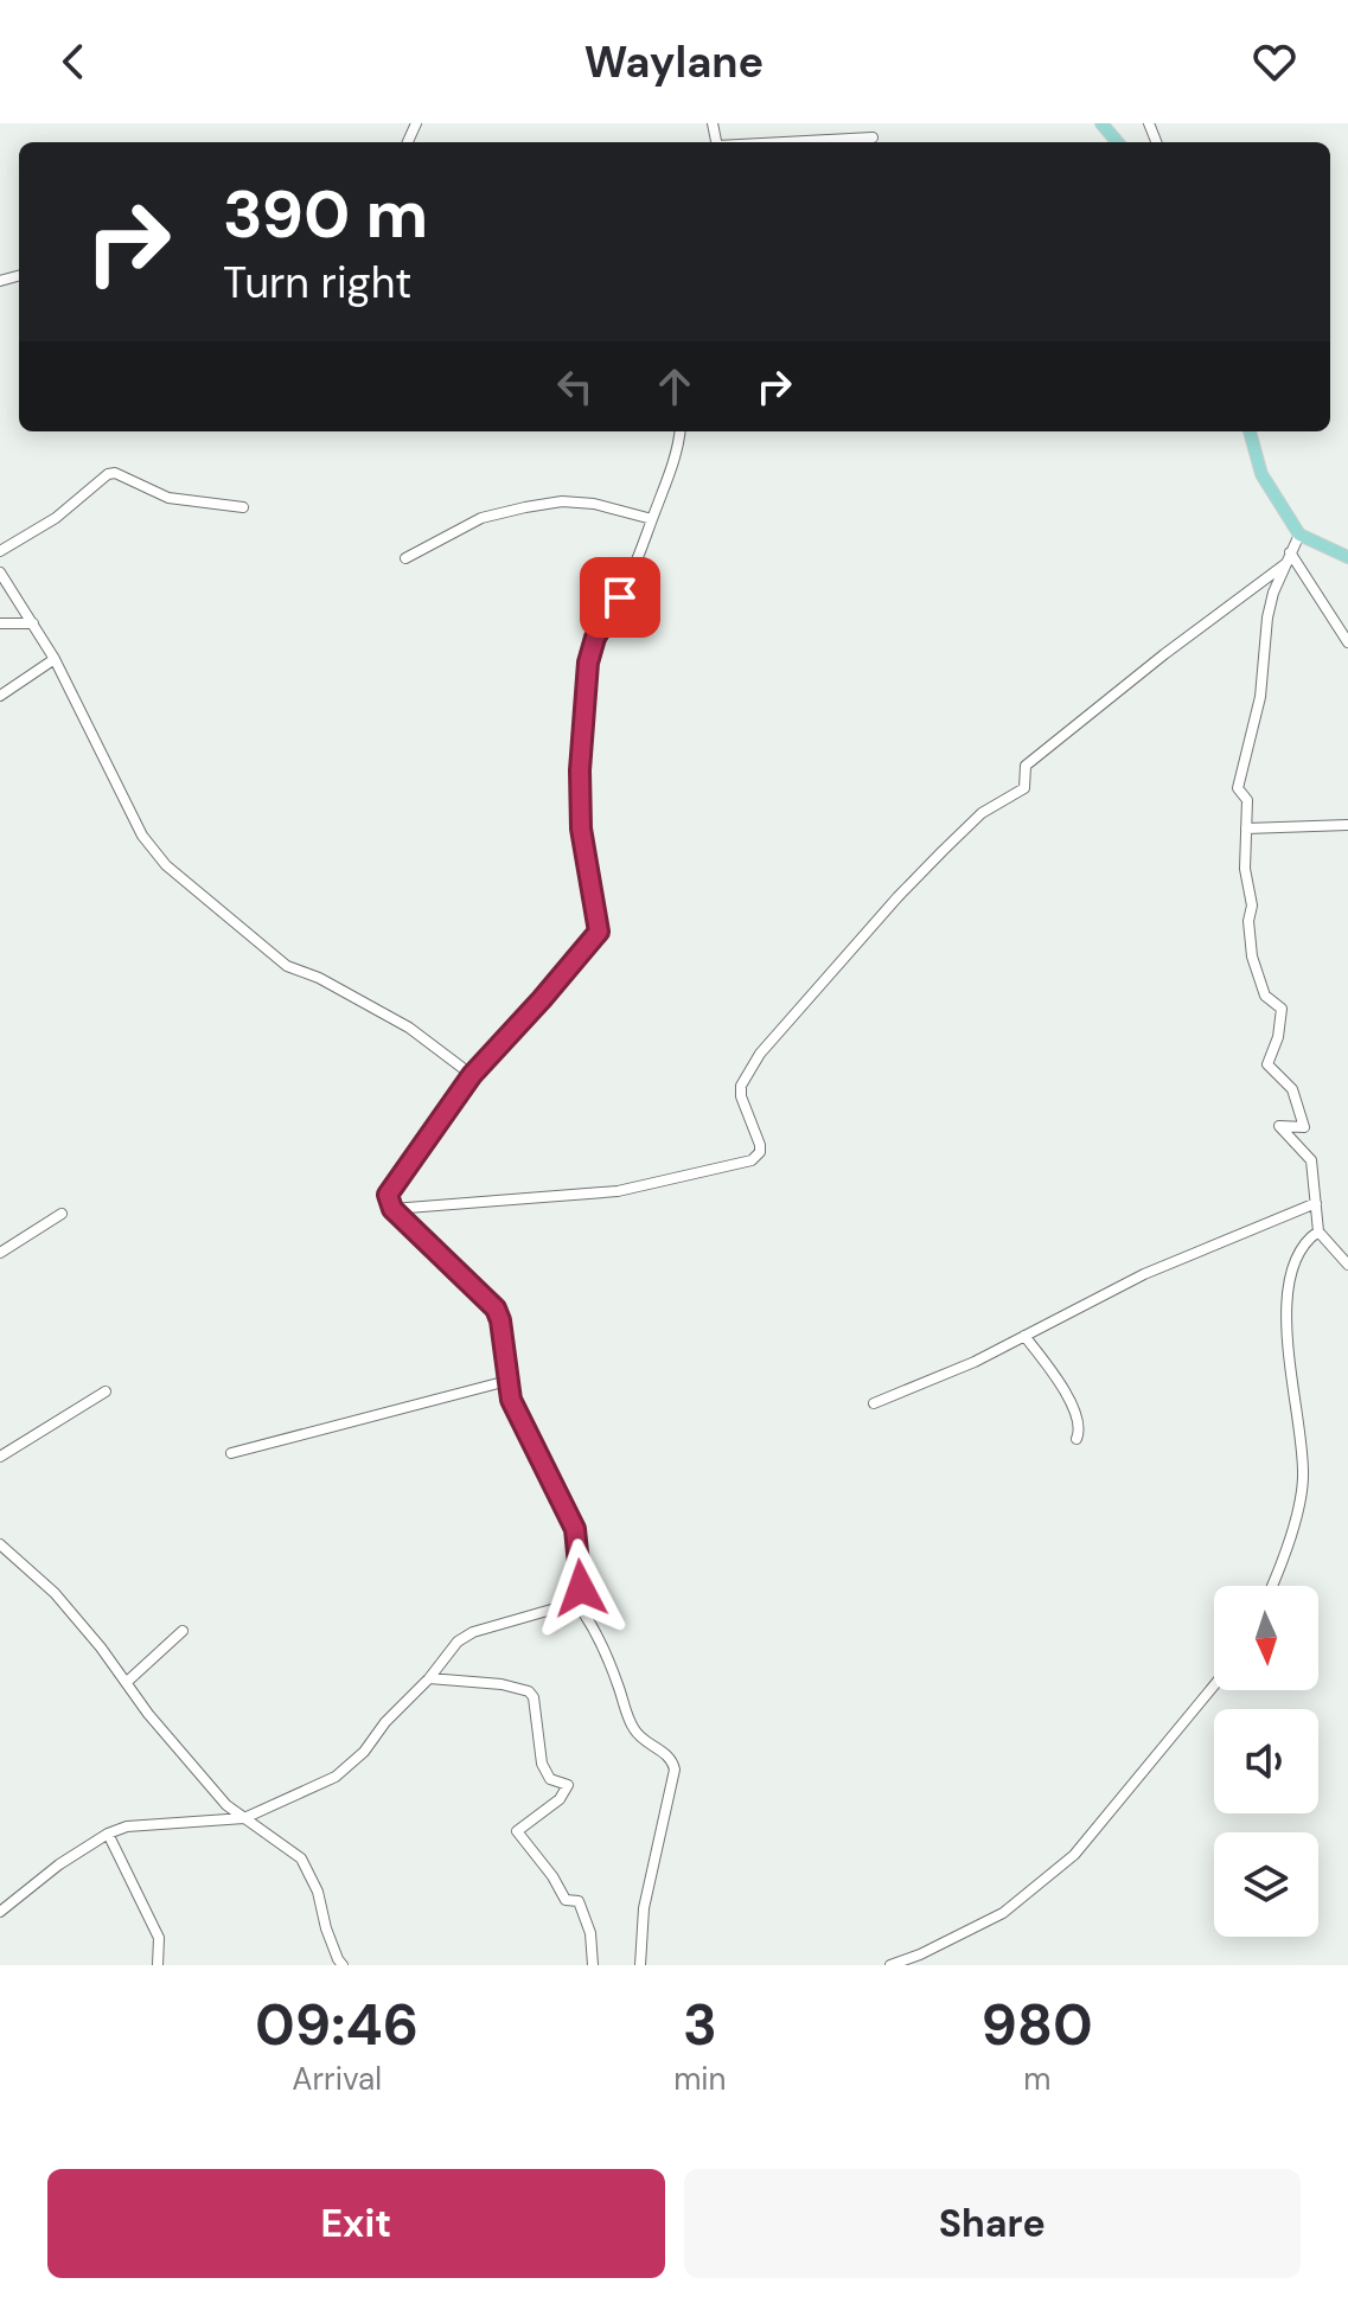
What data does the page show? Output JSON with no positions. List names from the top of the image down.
{
  "north": "bottom",
  "page": {
    "header": "Waylane",
    "turn": ["390 m", "Turn right"],
    "eta": [
      "09:46",
      "Arrival",
      "3",
      "min",
      "980",
      "m"
    ],
    "buttons": ["Exit", "Share"]
  }
}
